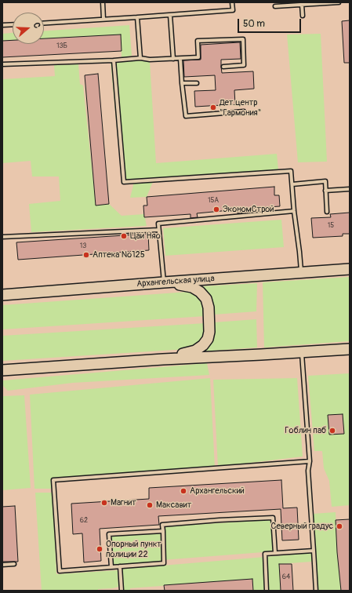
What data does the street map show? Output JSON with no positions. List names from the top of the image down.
{
  "streets": {
    "main road": ["Архангельская улица"]
  },
  "places": [
    "Дет.центр \"Гармония\"",
    "ЭкономСтрой",
    "Цай Няо",
    "Аптека №125",
    "Гоблин паб",
    "Архангельский",
    "Магнит",
    "Максавит",
    "Северный градус",
    "Опорный пункт полиции 22"
  ],
  "house_numbers": [
    "13Б",
    "15А",
    "15",
    "13",
    "62",
    "64"
  ],
  "scale_bar": "50 m",
  "north": "right"
}
